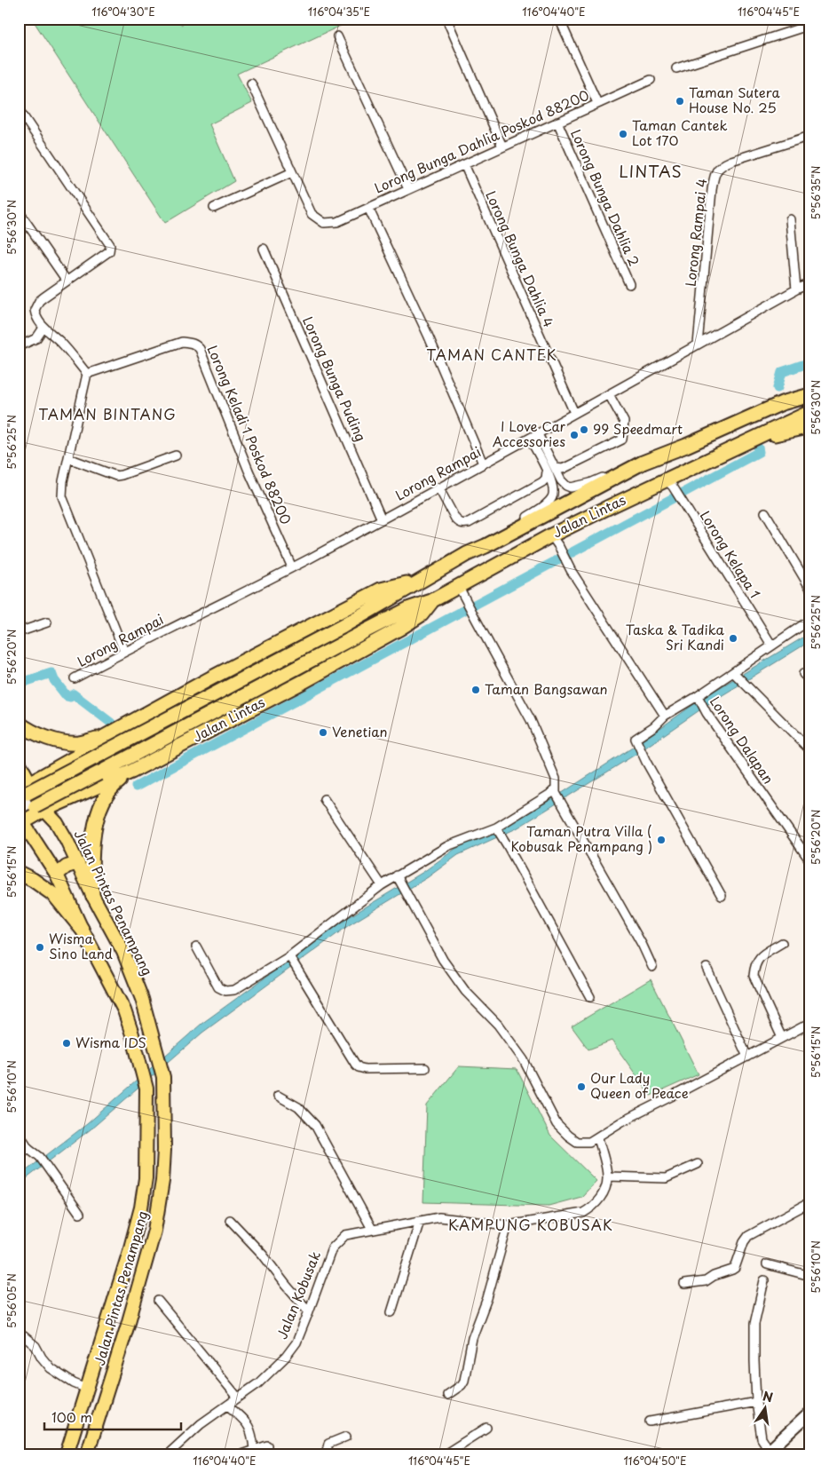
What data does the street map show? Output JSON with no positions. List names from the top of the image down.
{
  "streets": {
    "highway": ["Jalan Lintas"],
    "main road": ["Jalan Pintas Penampang"],
    "street": [
      "Lorong Bunga Dahlia Poskod 88200",
      "Lorong Bunga Dahlia 2",
      "Lorong Rampai 4",
      "Lorong Bunga Dahlia 4",
      "Lorong Bunga Puding",
      "Lorong Keladi 1 Poskod 88200",
      "Lorong Rampai",
      "Lorong Kelapa 1",
      "Lorong Dalapan",
      "Jalan Kobusak"
    ]
  },
  "crossings": [
    ["Lorong Bunga Dahlia Poskod 88200", "Lorong Bunga Dahlia 2"],
    ["Lorong Bunga Dahlia Poskod 88200", "Lorong Bunga Dahlia 4"],
    ["Lorong Rampai 4", "Lorong Rampai"],
    ["Lorong Bunga Dahlia 4", "Lorong Rampai"],
    ["Lorong Bunga Puding", "Lorong Rampai"],
    ["Lorong Keladi 1 Poskod 88200", "Lorong Rampai"],
    ["Jalan Lintas", "Lorong Kelapa 1"],
    ["Jalan Lintas", "Jalan Pintas Penampang"]
  ],
  "districts": [
    "LINTAS",
    "TAMAN CANTEK",
    "TAMAN BINTANG",
    "KAMPUNG KOBUSAK"
  ],
  "places": [
    "Taman Sutera House No. 25",
    "Taman Cantek Lot 170",
    "99 Speedmart",
    "I Love Car Accessories",
    "Taska & Tadika Sri Kandi",
    "Taman Bangsawan",
    "Venetian",
    "Taman Putra Villa ( Kobusak Penampang )",
    "Wisma Sino Land",
    "Wisma IDS",
    "Our Lady Queen of Peace"
  ],
  "scale_bar": "100 m",
  "north": "top",
  "coordinates": [
    "116°04'30\"E",
    "116°04'35\"E",
    "116°04'40\"E",
    "116°04'45\"E",
    "5°56'35\"N",
    "5°56'30\"N",
    "5°56'25\"N",
    "5°56'20\"N",
    "5°56'15\"N",
    "5°56'10\"N",
    "5°56'05\"N",
    "116°04'50\"E"
  ]
}
